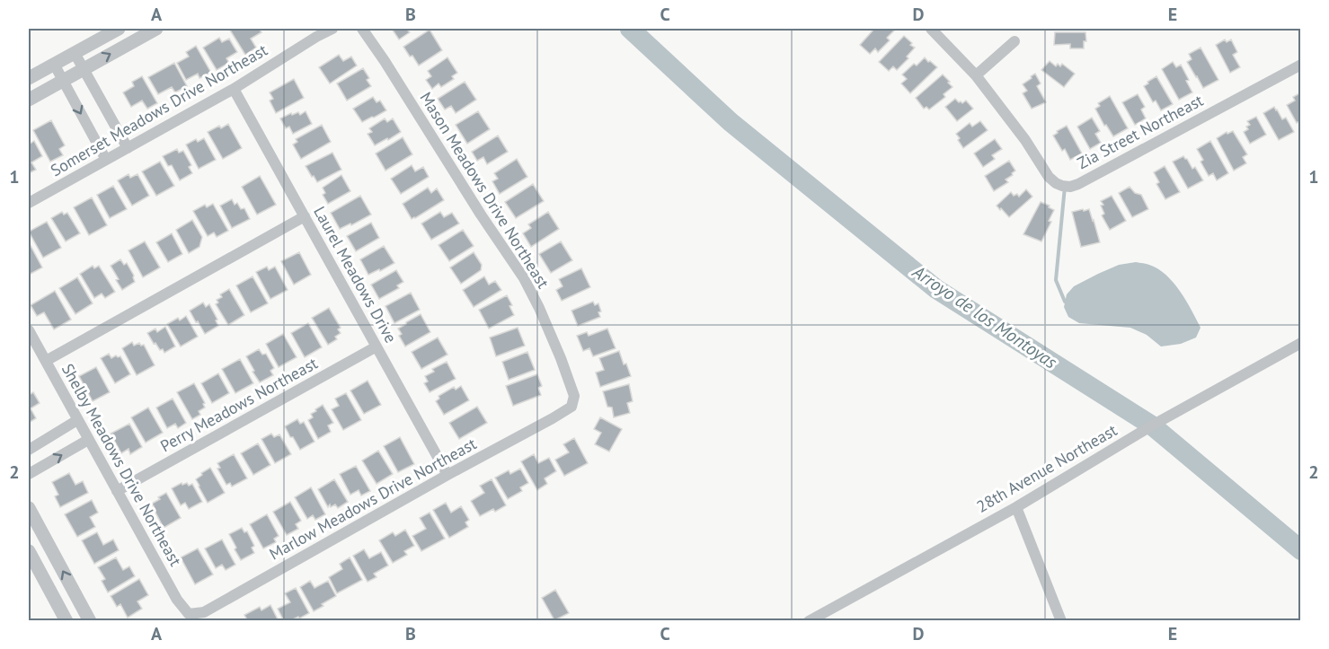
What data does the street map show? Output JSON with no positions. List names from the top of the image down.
{
  "streets": {
    "street": [
      "Somerset Meadows Drive Northeast",
      "Zia Street Northeast",
      "Mason Meadows Drive Northeast",
      "Laurel Meadows Drive",
      "Perry Meadows Northeast",
      "Shelby Meadows Drive Northeast",
      "28th Avenue Northeast",
      "Marlow Meadows Drive Northeast"
    ]
  },
  "crossings": [
    ["Somerset Meadows Drive Northeast", "Laurel Meadows Drive"],
    ["Mason Meadows Drive Northeast", "Marlow Meadows Drive Northeast"],
    ["Laurel Meadows Drive", "Perry Meadows Northeast"],
    ["Laurel Meadows Drive", "Marlow Meadows Drive Northeast"],
    ["Perry Meadows Northeast", "Shelby Meadows Drive Northeast"],
    ["Shelby Meadows Drive Northeast", "Marlow Meadows Drive Northeast"]
  ],
  "water": ["Arroyo de los Montoyas"],
  "grid": {
    "columns": [
      "A",
      "B",
      "C",
      "D",
      "E"
    ],
    "rows": ["1", "2"]
  }
}
